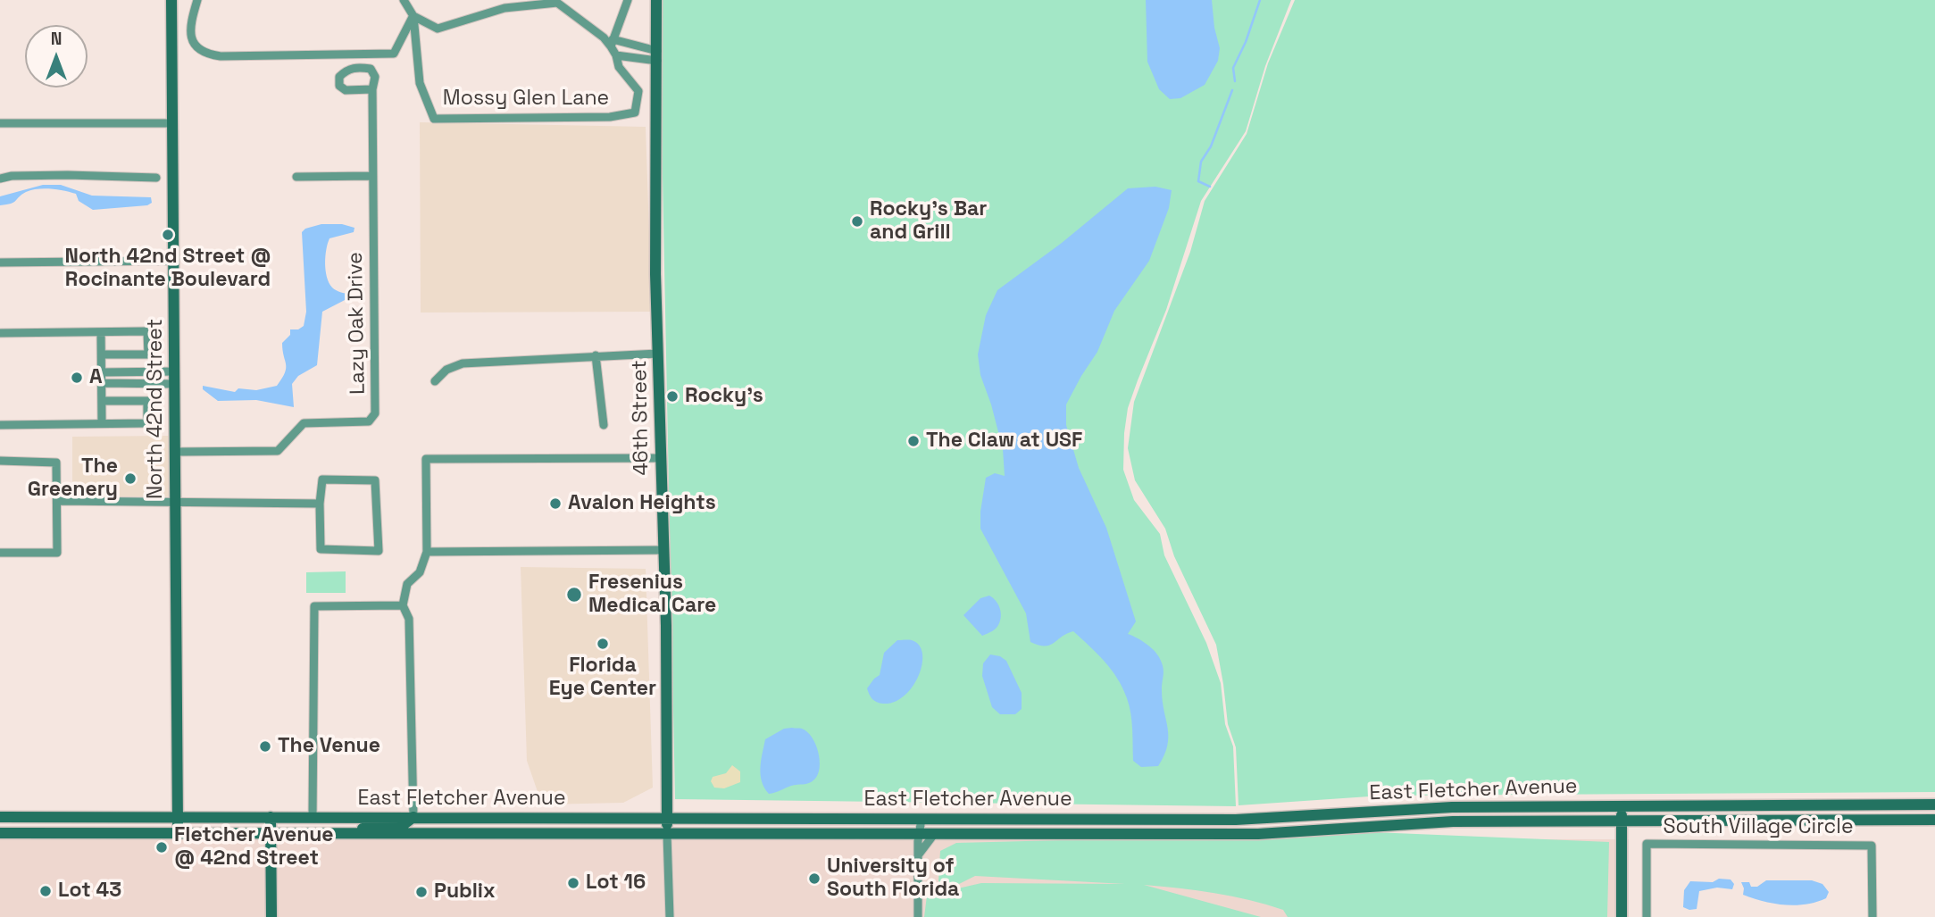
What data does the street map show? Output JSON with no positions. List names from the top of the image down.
{
  "streets": {
    "main road": ["North 42nd Street", "46th Street", "East Fletcher Avenue"],
    "street": ["Mossy Glen Lane", "Lazy Oak Drive", "South Village Circle"]
  },
  "crossings": [
    ["Lazy Oak Drive", "North 42nd Street"],
    ["North 42nd Street", "East Fletcher Avenue"],
    ["46th Street", "East Fletcher Avenue"]
  ],
  "places": [
    "Rocky's Bar and Grill",
    "North 42nd Street @ Rocinante Boulevard",
    "A",
    "Rocky's",
    "The Claw at USF",
    "The Greenery",
    "Avalon Heights",
    "Fresenius Medical Care",
    "Florida Eye Center",
    "The Venue",
    "Fletcher Avenue @ 42nd Street",
    "University of South Florida",
    "Lot 16",
    "Lot 43",
    "Publix"
  ],
  "north": "top"
}
